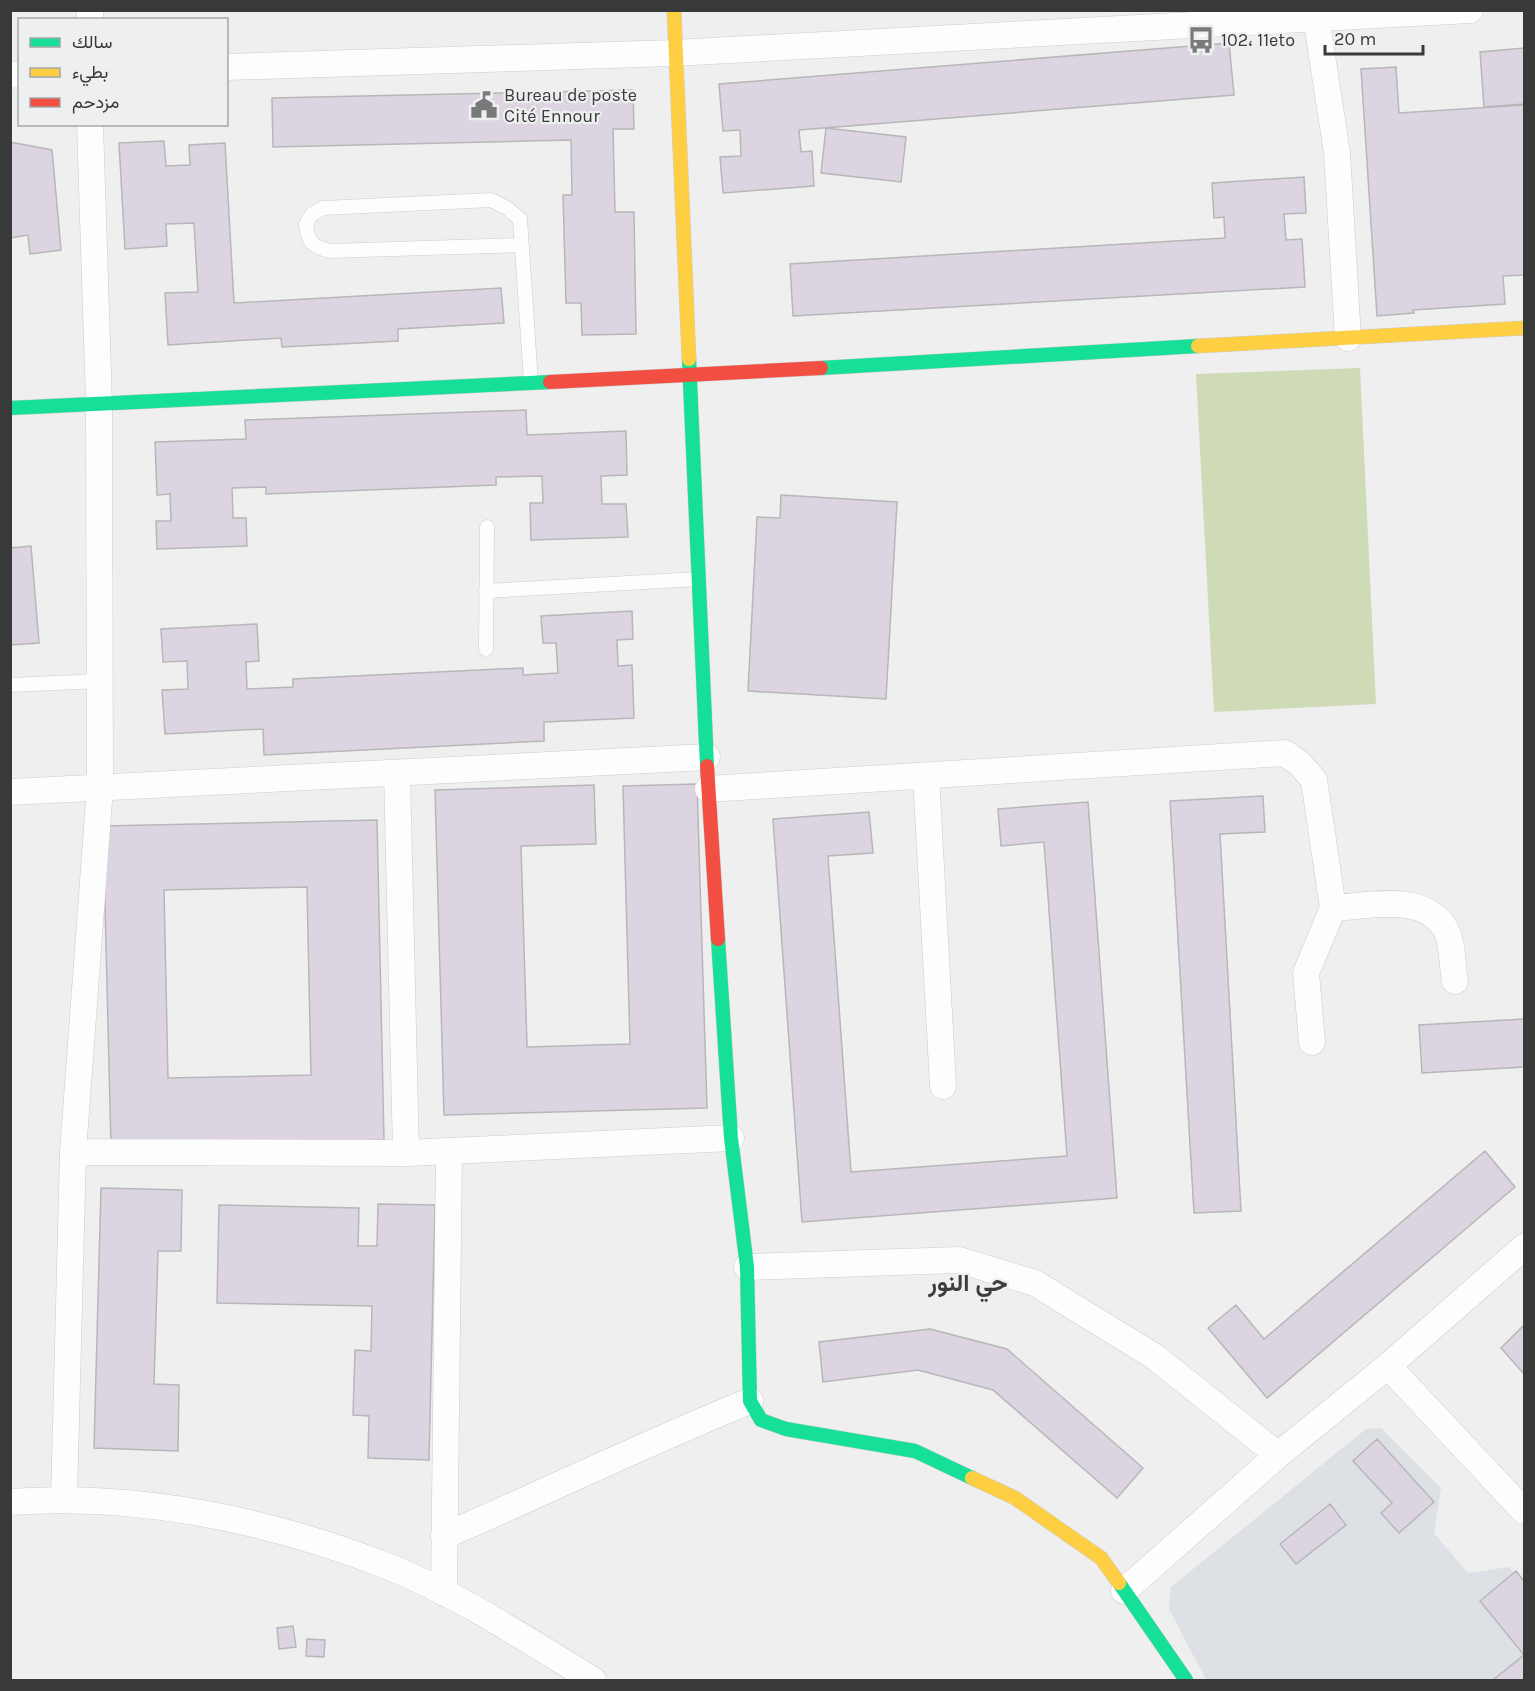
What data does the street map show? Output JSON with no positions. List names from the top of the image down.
{
  "districts": ["حي النور"],
  "places": {
    "bus stop": ["102، 11eto"],
    "public building": ["Bureau de poste Cité Ennour"]
  },
  "legend": ["سالك", "بطيء", "مزدحم"],
  "scale_bar": "20 m"
}
